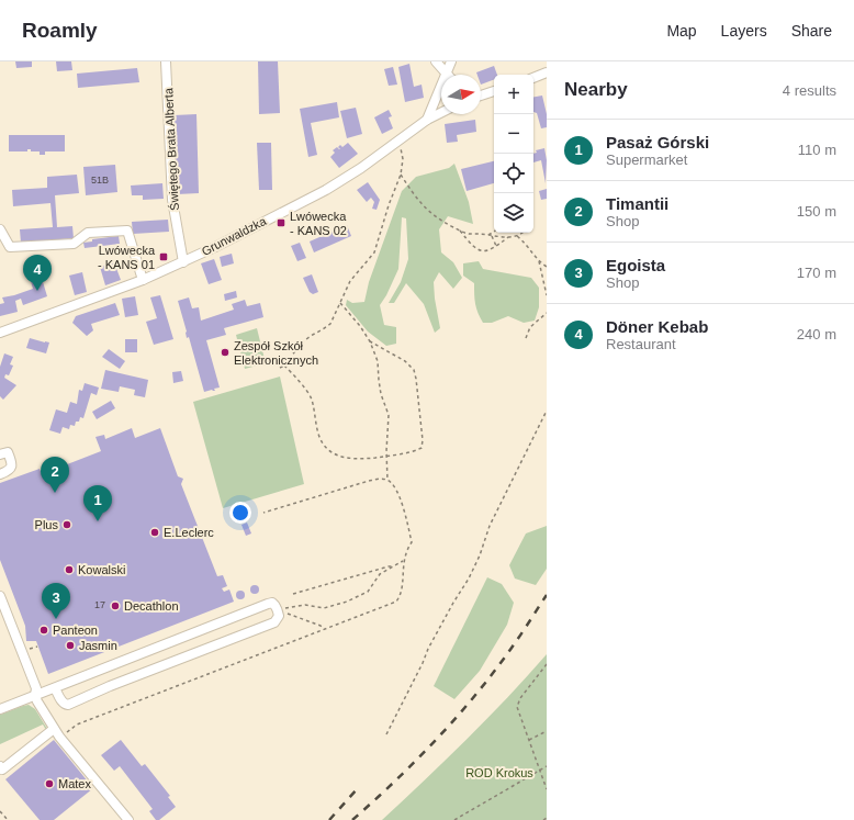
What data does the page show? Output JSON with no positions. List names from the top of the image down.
{
  "streets": {
    "street": ["Świętego Brata Alberta", "Grunwaldzka"]
  },
  "crossings": [
    ["Świętego Brata Alberta", "Grunwaldzka"]
  ],
  "parks": ["ROD Krokus"],
  "places": {
    "transit": ["Lwówecka - KANS 02", "Lwówecka - KANS 01"],
    "other": [
      "Zespół Szkół Elektronicznych",
      "Plus",
      "E.Leclerc",
      "Kowalski",
      "Decathlon",
      "Panteon",
      "Jasmin",
      "Matex"
    ]
  },
  "house_numbers": ["51B", "17"],
  "north": "right",
  "page": {
    "header": "Roamly",
    "nav": ["Map", "Layers", "Share"],
    "heading": ["Nearby", "4 results"],
    "map_buttons": ["+", "−"],
    "list": [
      {
        "mark": "1",
        "name": "Pasaż Górski",
        "note": "Supermarket",
        "value": "110 m"
      },
      {
        "mark": "2",
        "name": "Timantii",
        "note": "Shop",
        "value": "150 m"
      },
      {
        "mark": "3",
        "name": "Egoista",
        "note": "Shop",
        "value": "170 m"
      },
      {
        "mark": "4",
        "name": "Döner Kebab",
        "note": "Restaurant",
        "value": "240 m"
      }
    ],
    "pins": [
      "4",
      "2",
      "1",
      "3"
    ]
  }
}
